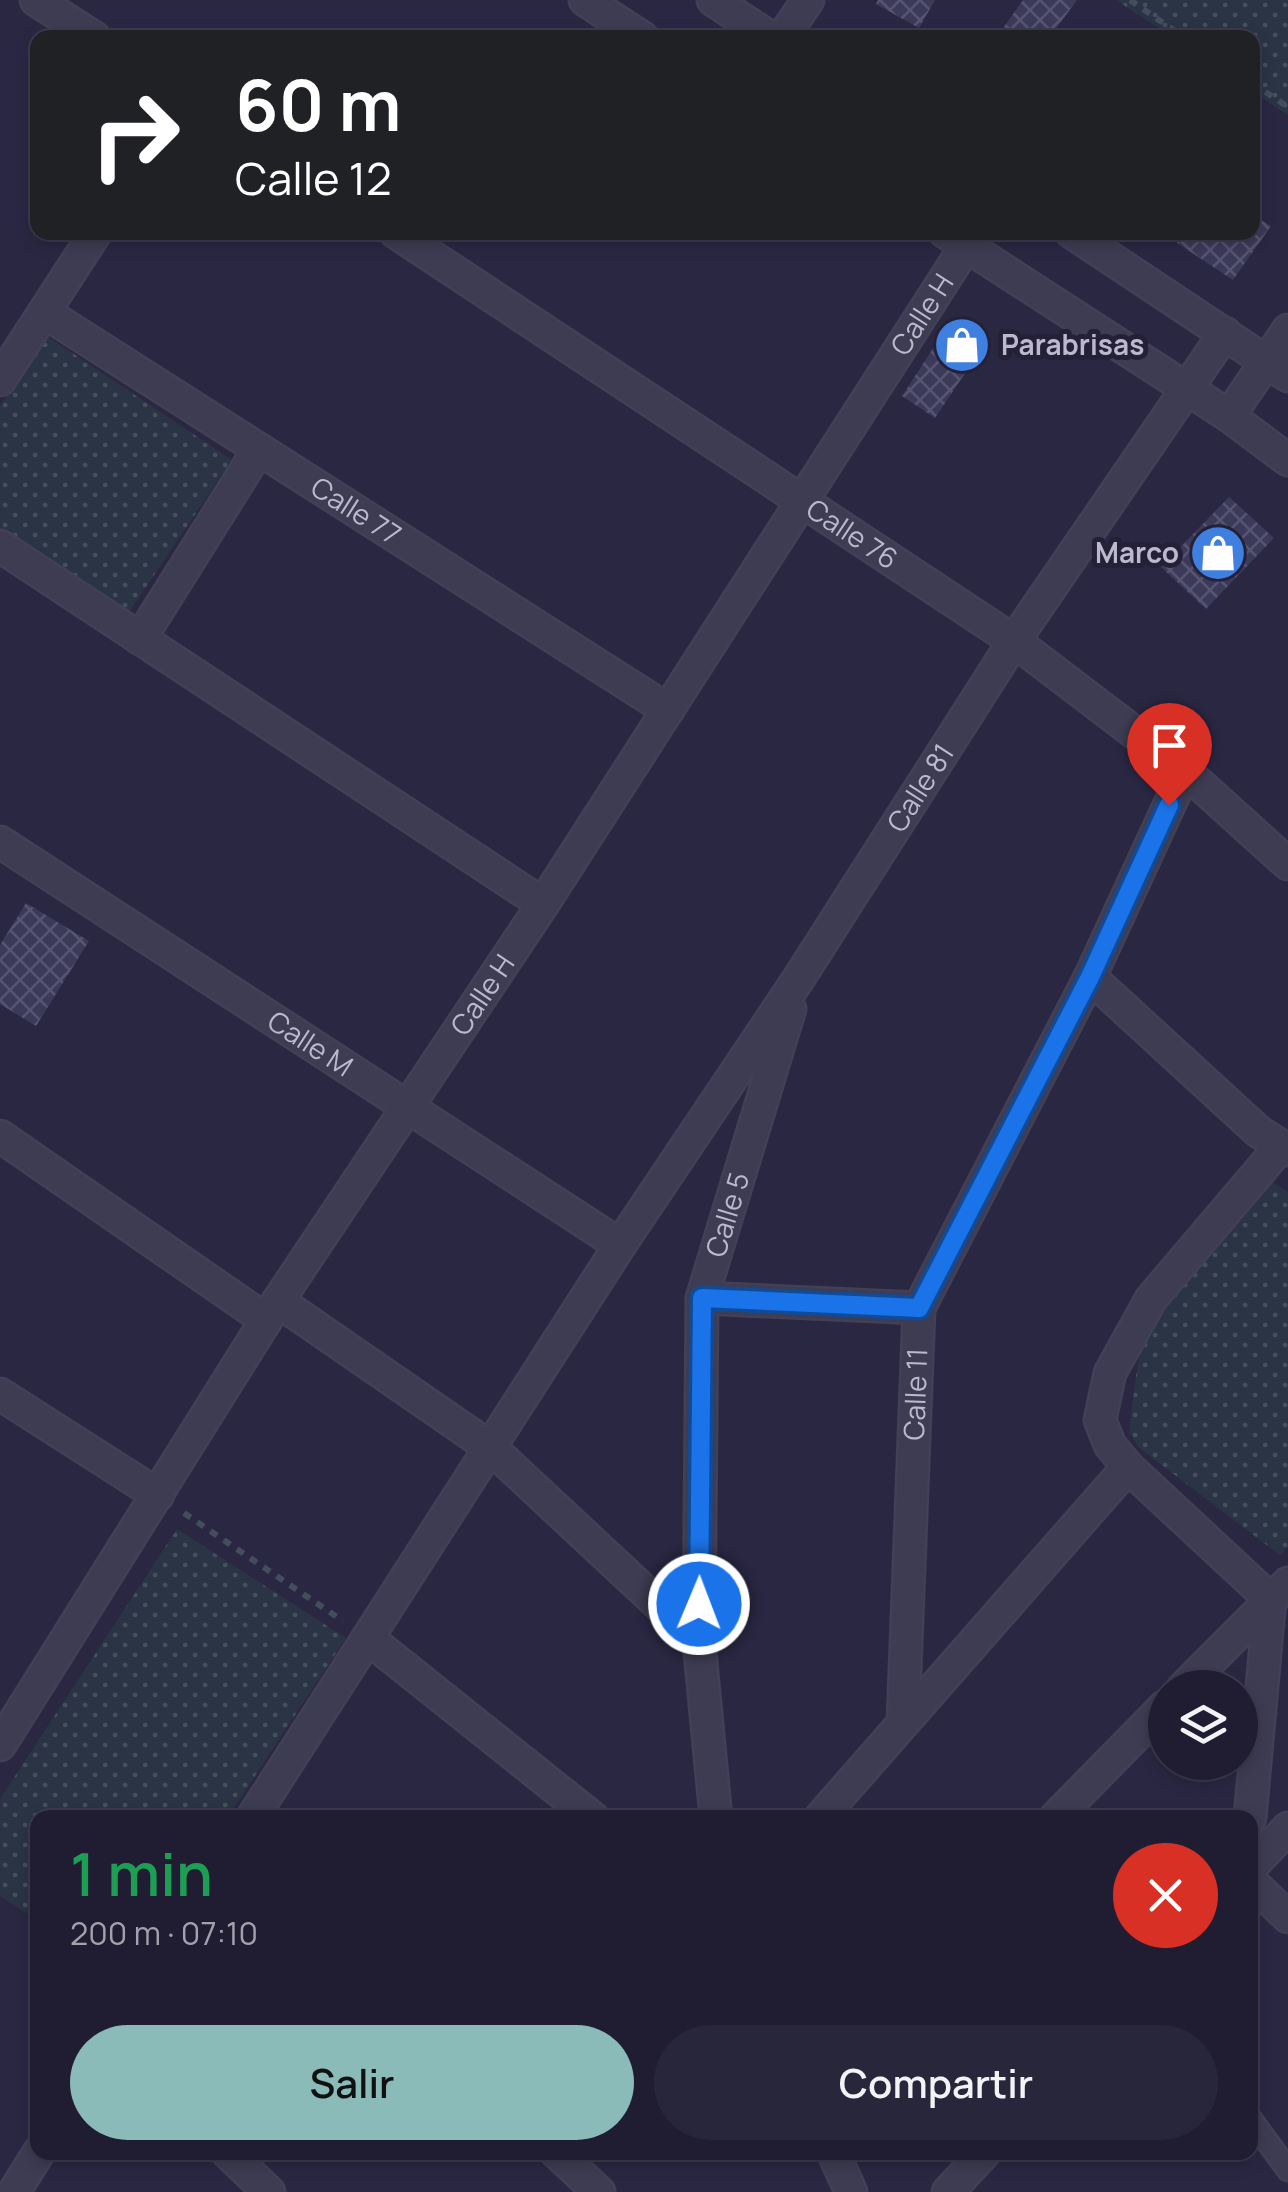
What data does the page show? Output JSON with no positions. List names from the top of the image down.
{
  "streets": {
    "street": [
      "Calle H",
      "Calle 77",
      "Calle 76",
      "Calle 81",
      "Calle M",
      "Calle 5",
      "Calle 11"
    ]
  },
  "crossings": [
    ["Calle H", "Calle 77"],
    ["Calle H", "Calle 76"],
    ["Calle H", "Calle M"],
    ["Calle 76", "Calle 81"],
    ["Calle 76", "Calle 11"],
    ["Calle 81", "Calle M"],
    ["Calle 81", "Calle 5"]
  ],
  "places": {
    "shop": ["Parabrisas", "Marco"]
  },
  "page": {
    "turn": ["60 m", "Calle 12"],
    "heading": ["1 min", "200 m · 07:10"],
    "buttons": ["Salir", "Compartir"]
  }
}
